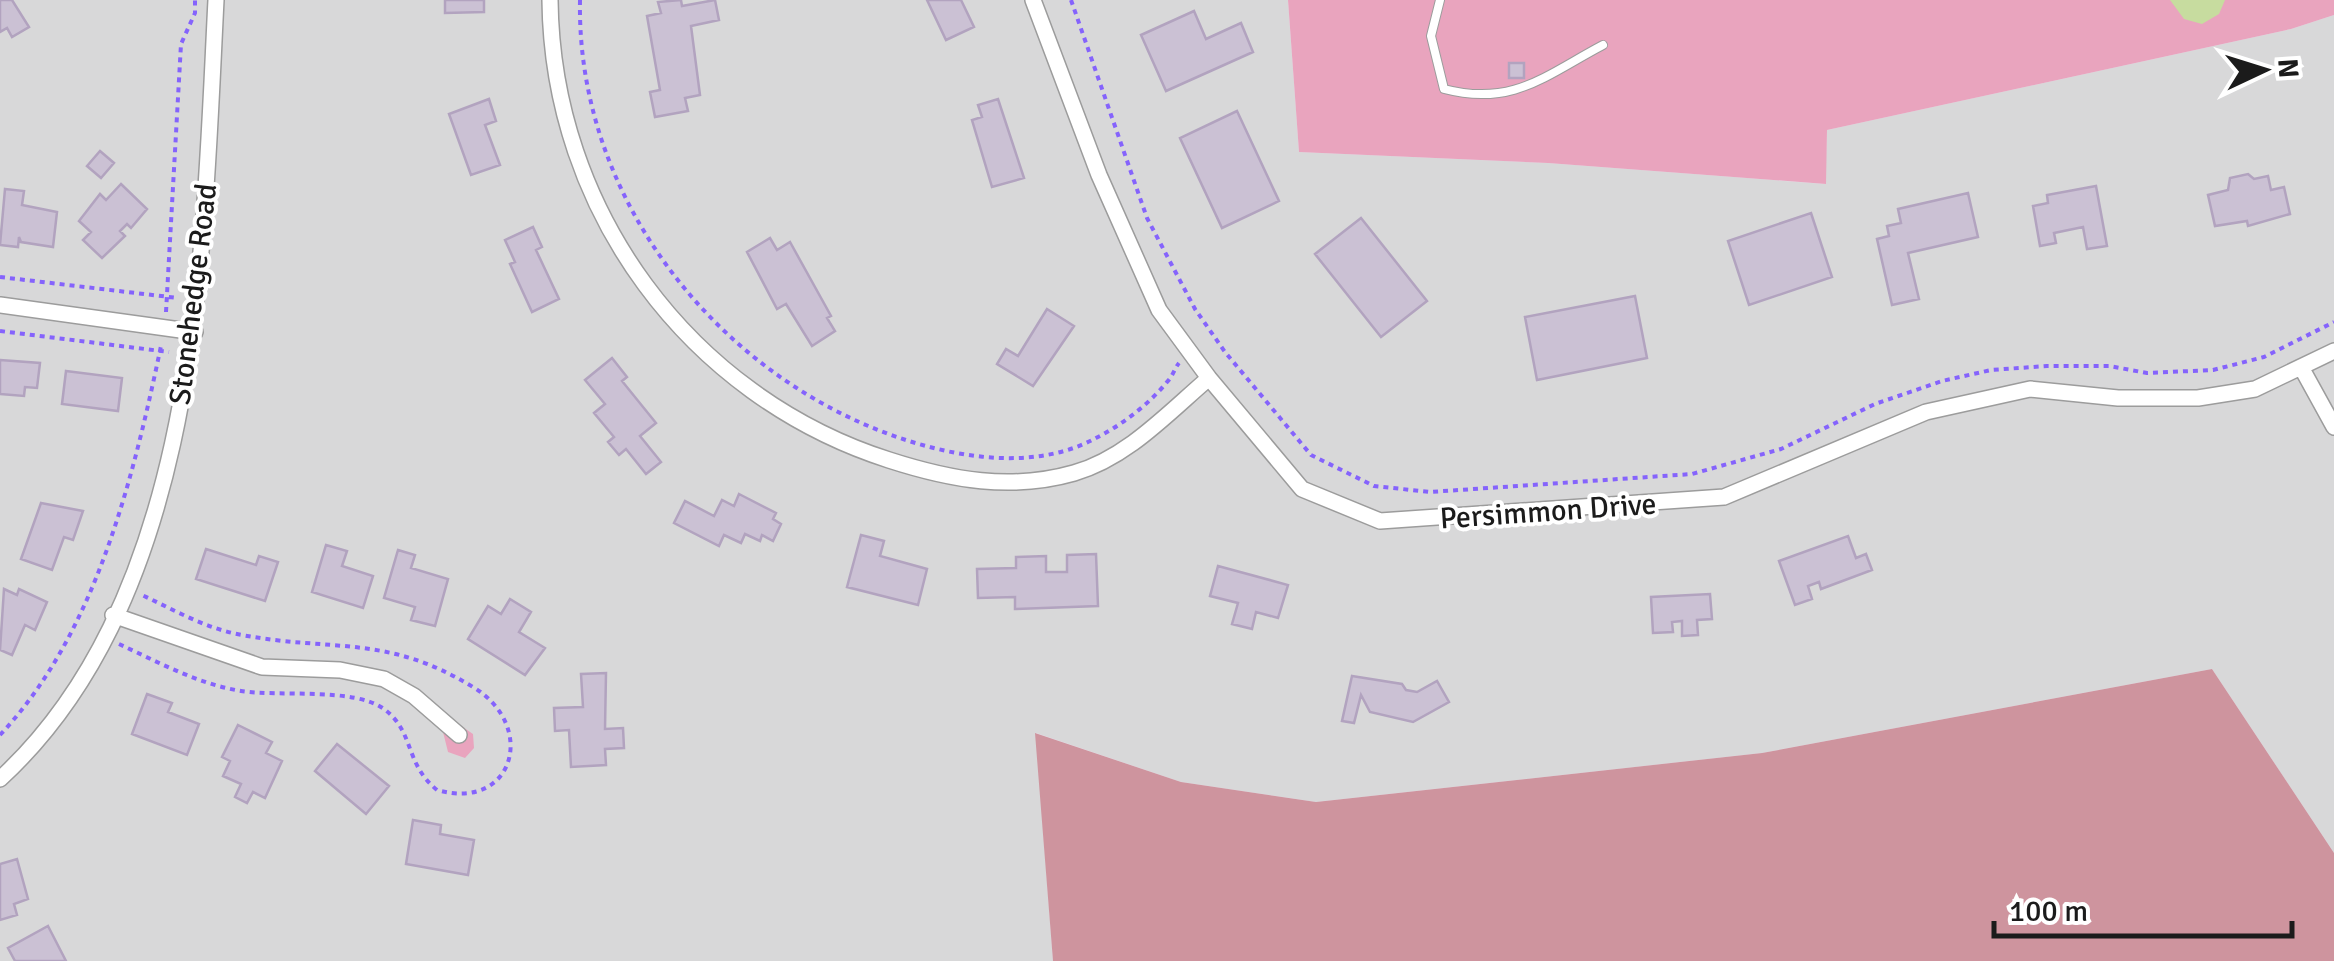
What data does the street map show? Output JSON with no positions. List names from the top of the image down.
{
  "streets": {
    "street": ["Stonehedge Road", "Persimmon Drive"]
  },
  "scale_bar": "100 m",
  "north": "right"
}
